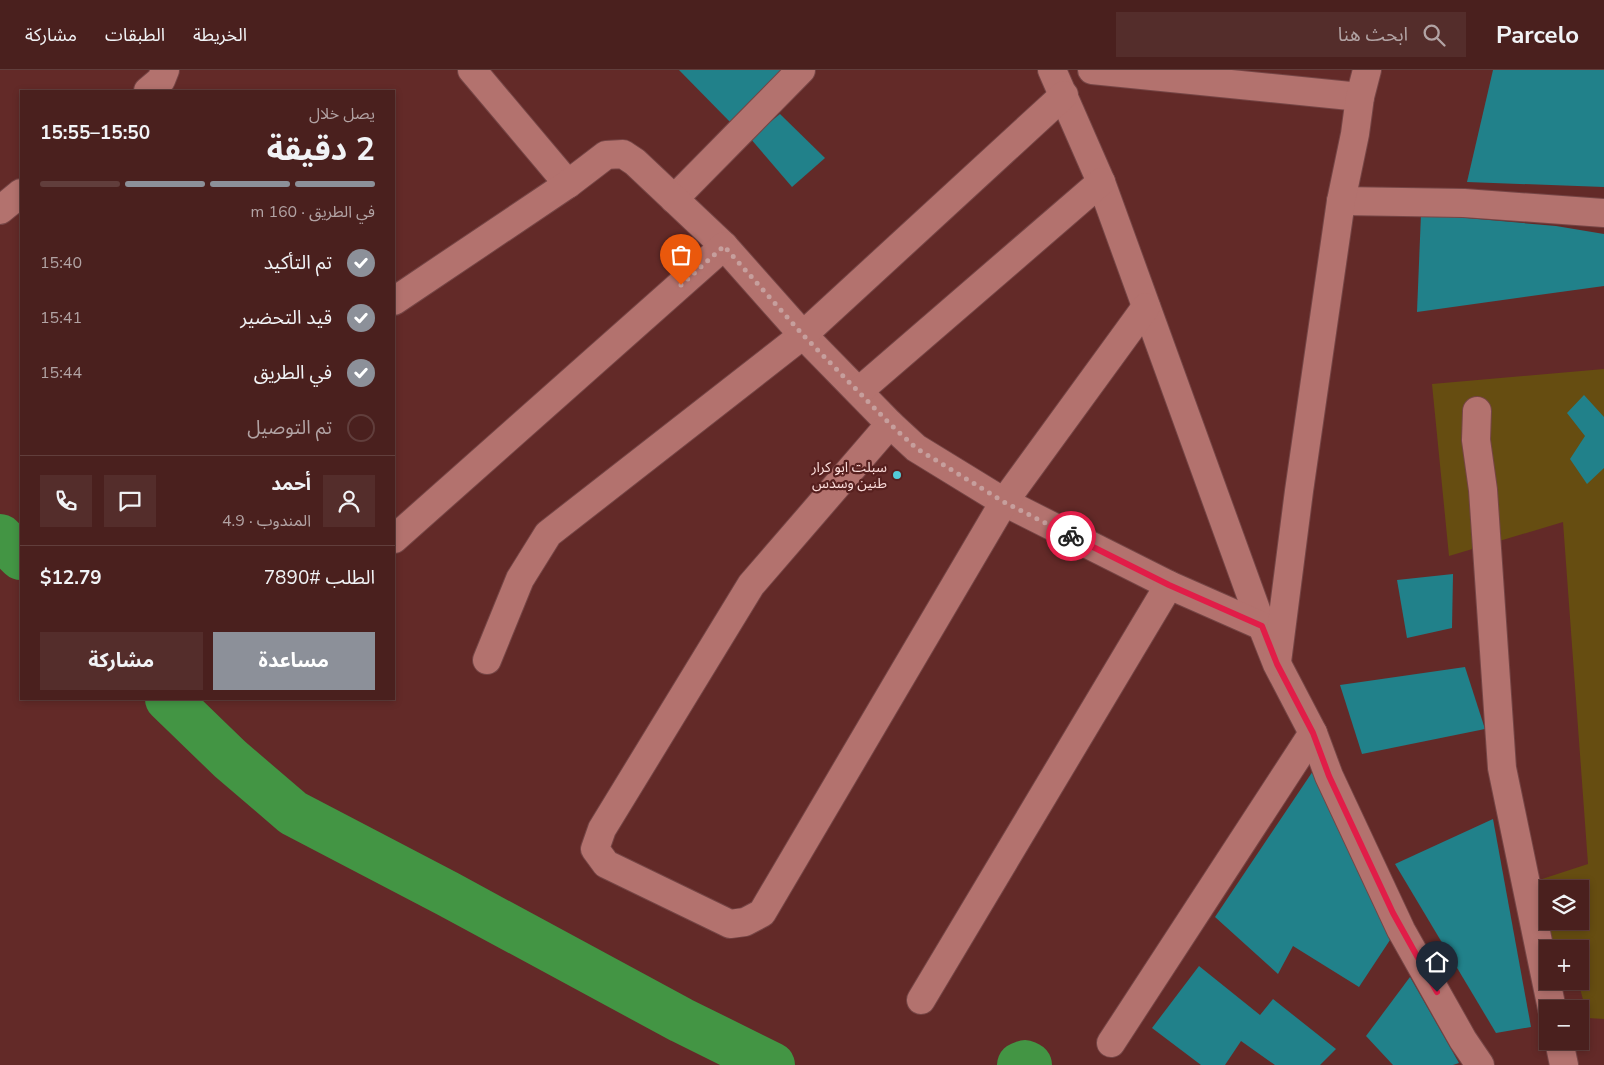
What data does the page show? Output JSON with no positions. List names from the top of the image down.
{
  "places": ["سبلت ابو كرار طنين وسدس"],
  "page": {
    "header": "Parcelo",
    "search": "ابحث هنا",
    "nav": ["الخريطة", "الطبقات", "مشاركة"],
    "heading": ["2 دقيقة", "يصل خلال", "15:50–15:55"],
    "panel": [
      "أحمد",
      "المندوب · 4.9",
      "الطلب #7890",
      "$12.79"
    ],
    "bar": "في الطريق · 160 m",
    "list": [
      ["تم التأكيد", "15:40"],
      ["قيد التحضير", "15:41"],
      ["في الطريق", "15:44"],
      "تم التوصيل"
    ],
    "buttons": ["مساعدة", "مشاركة"],
    "map_buttons": ["+", "−"]
  }
}
